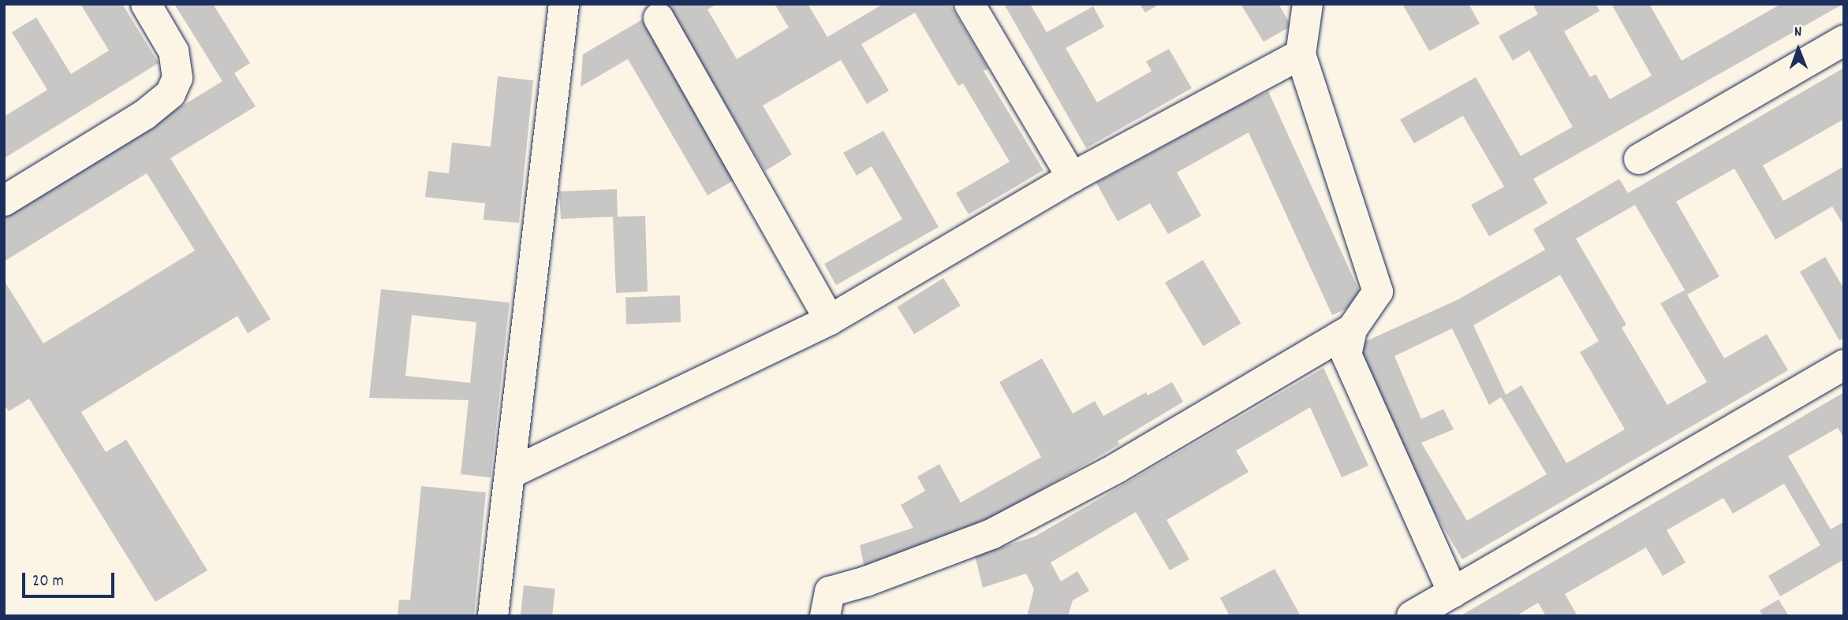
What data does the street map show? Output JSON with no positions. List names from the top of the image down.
{
  "scale_bar": "20 m",
  "north": "top"
}
